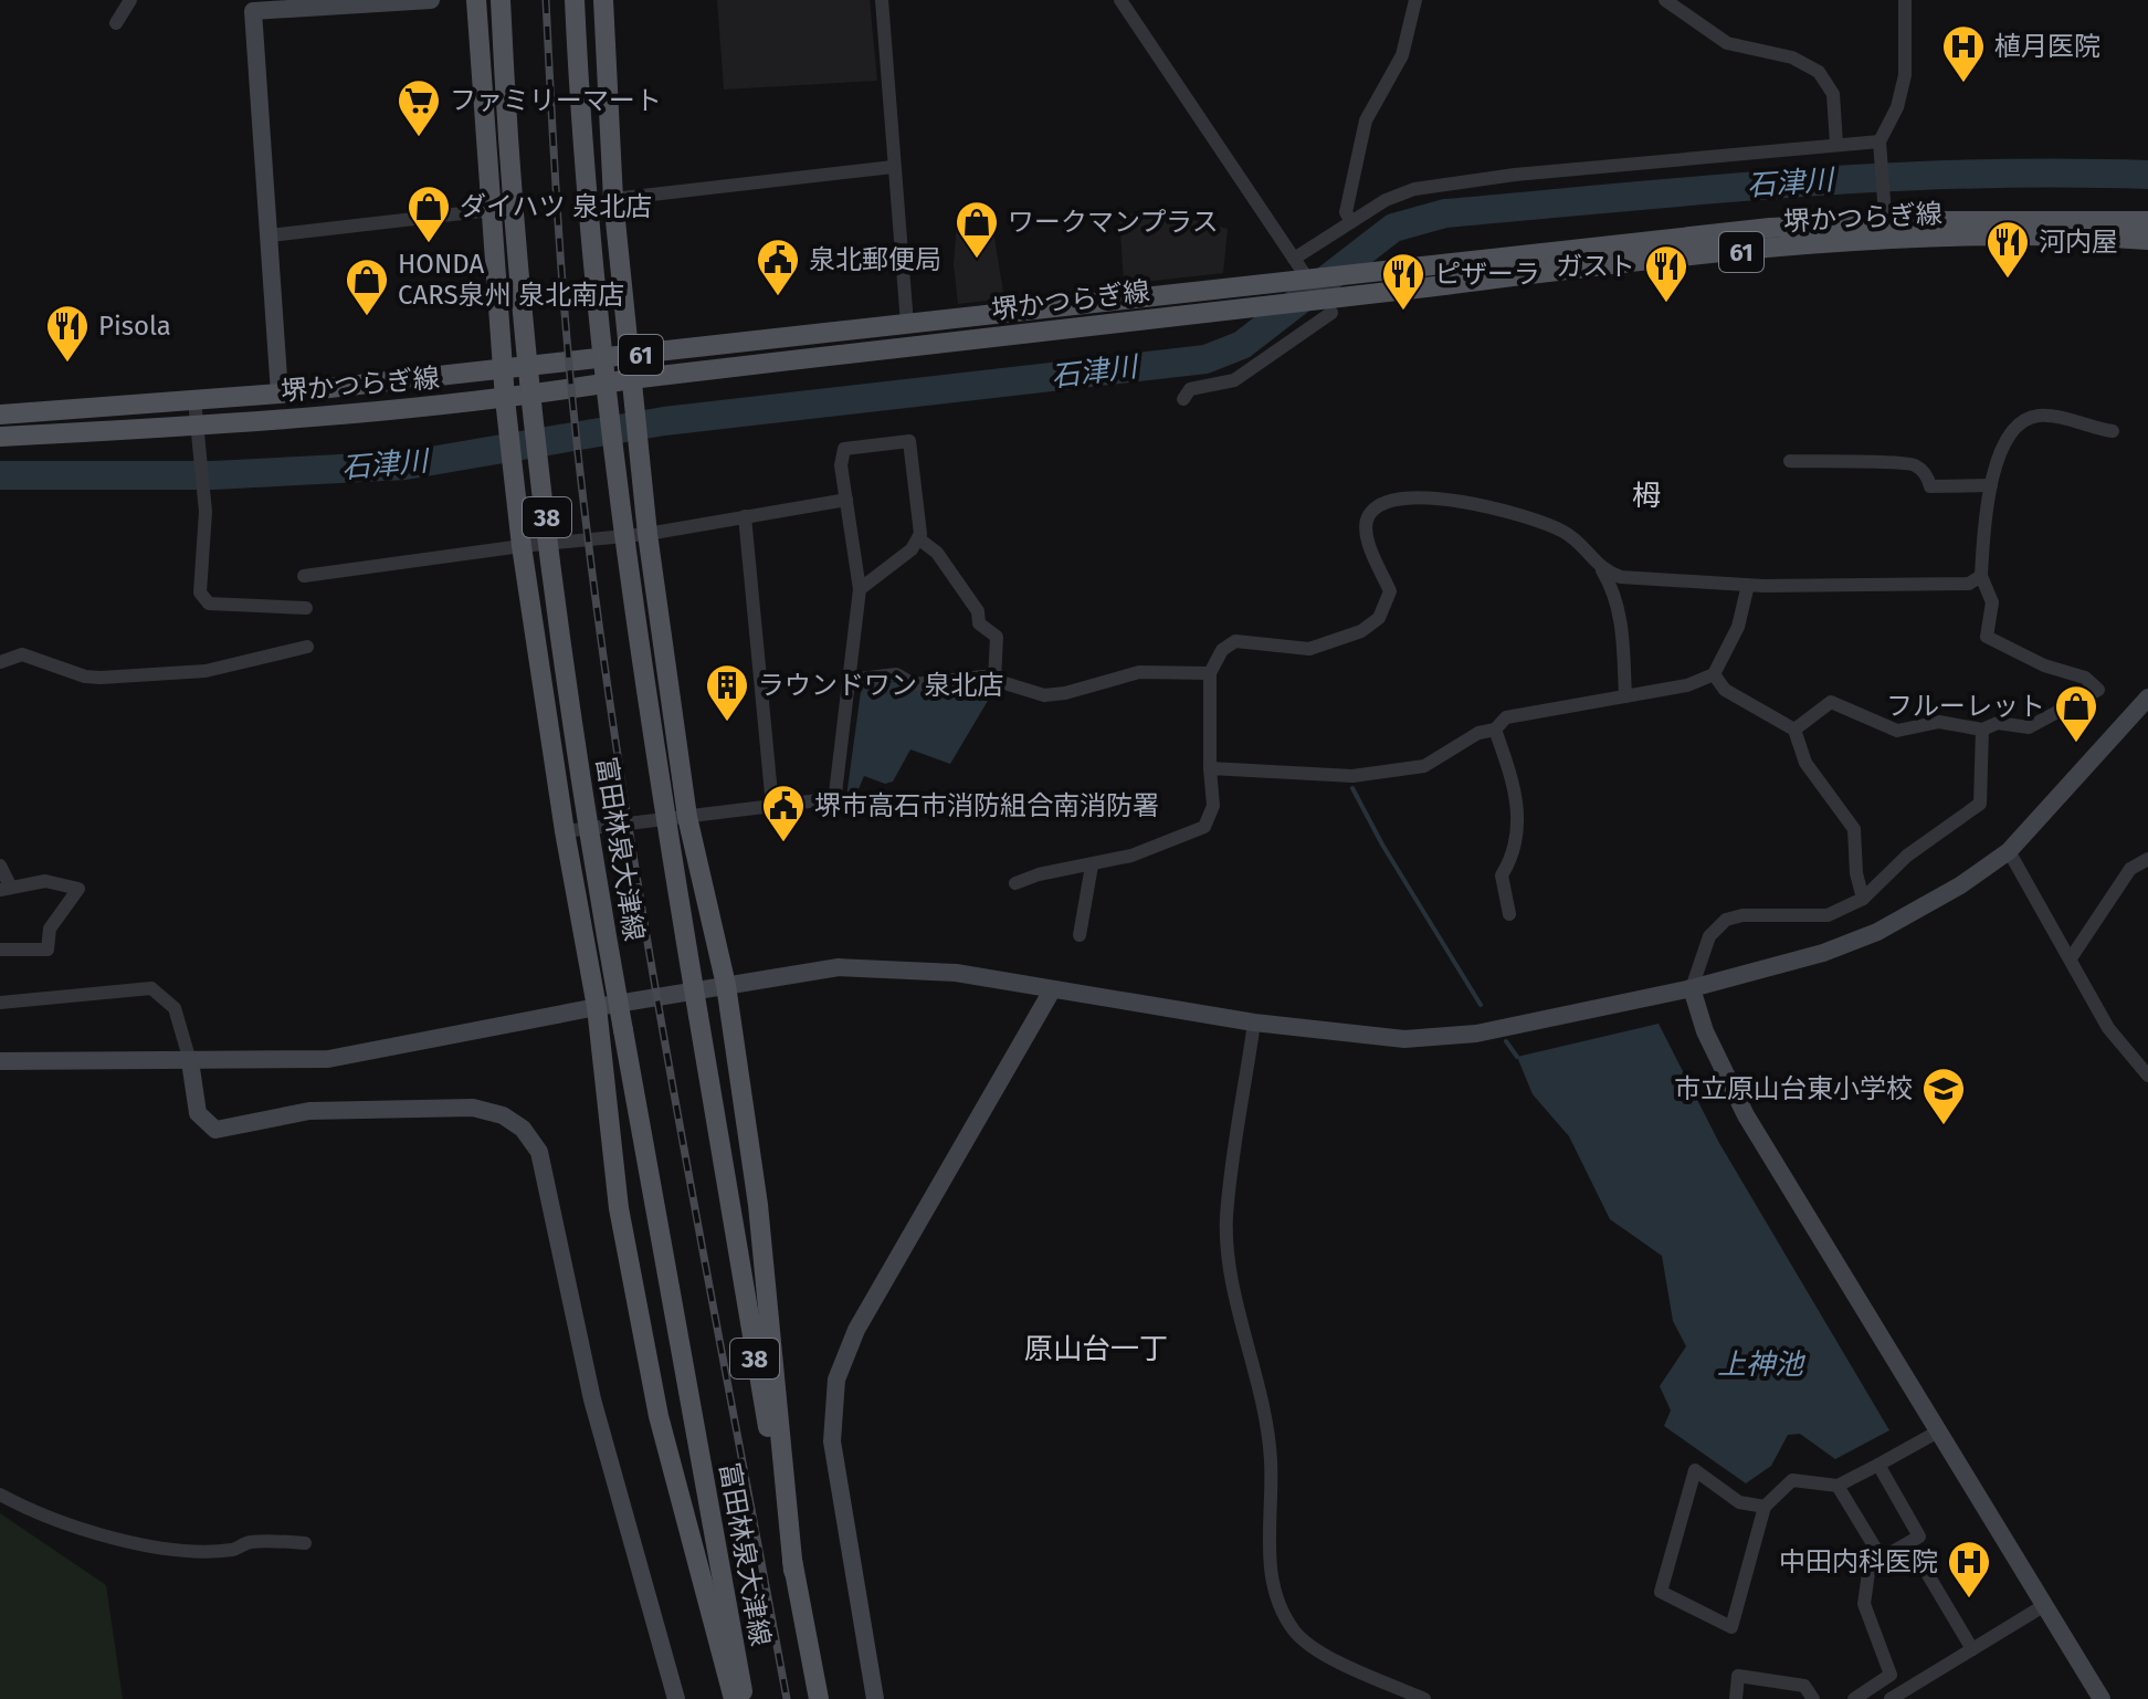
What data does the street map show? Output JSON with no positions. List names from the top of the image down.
{
  "streets": {
    "main road": [
      "堺かつらぎ線",
      "61",
      "38",
      "富田林泉大津線"
    ]
  },
  "districts": ["栂", "原山台一丁"],
  "water": ["石津川", "上神池"],
  "places": {
    "hospital": ["植月医院", "中田内科医院"],
    "supermarket": ["ファミリーマート"],
    "shop": [
      "ダイハツ 泉北店",
      "ワークマンプラス",
      "HONDA CARS泉州 泉北南店",
      "フルーレット"
    ],
    "restaurant": [
      "河内屋",
      "ガスト",
      "ピザーラ",
      "Pisola"
    ],
    "public building": ["泉北郵便局", "堺市高石市消防組合南消防署"],
    "building": ["ラウンドワン 泉北店"],
    "school or university": ["市立原山台東小学校"]
  }
}
